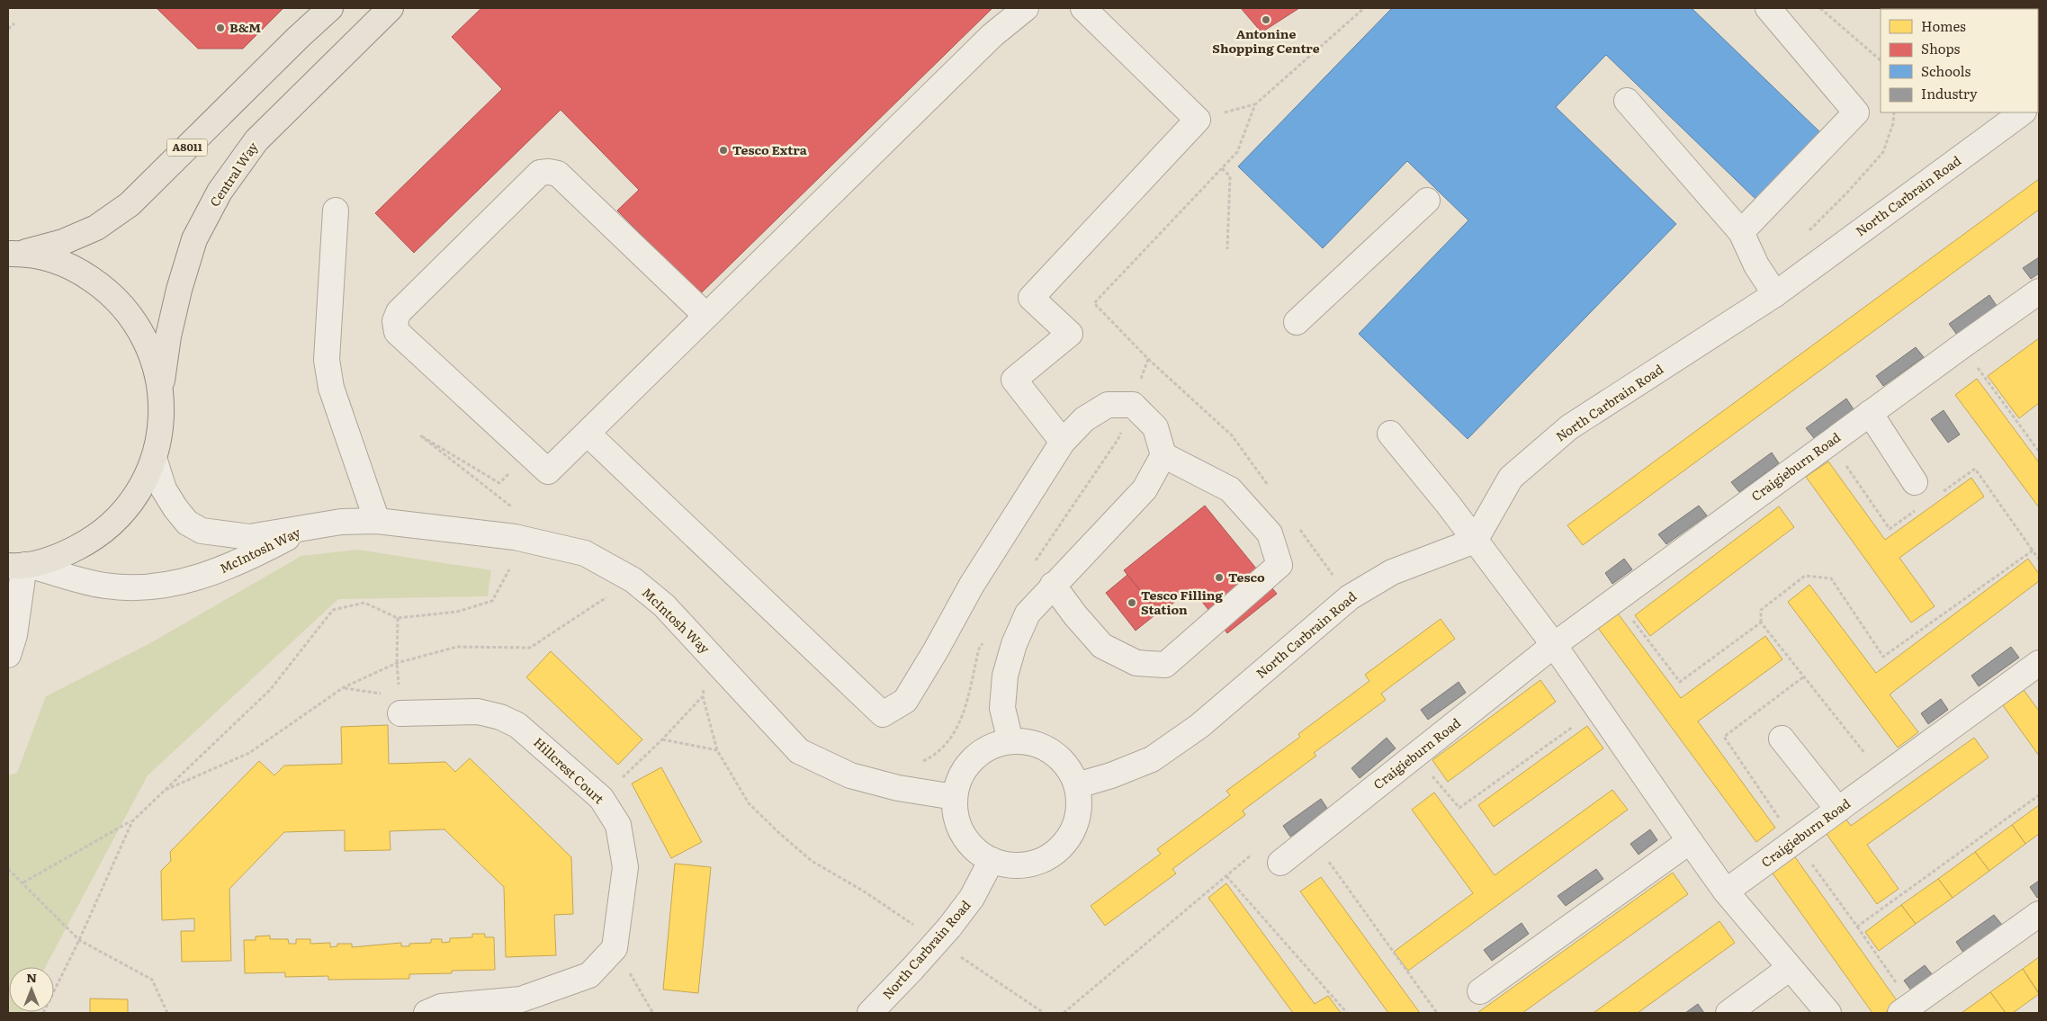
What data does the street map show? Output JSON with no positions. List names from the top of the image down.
{
  "streets": {
    "main road": ["A8011", "Central Way"],
    "street": [
      "North Carbrain Road",
      "Craigieburn Road",
      "McIntosh Way",
      "Hillcrest Court"
    ]
  },
  "crossings": [
    ["North Carbrain Road", "McIntosh Way"]
  ],
  "places": [
    "Antonine Shopping Centre",
    "B&M",
    "Tesco Extra",
    "Tesco",
    "Tesco Filling Station"
  ],
  "legend": [
    "Homes",
    "Shops",
    "Schools",
    "Industry"
  ],
  "north": "top"
}
